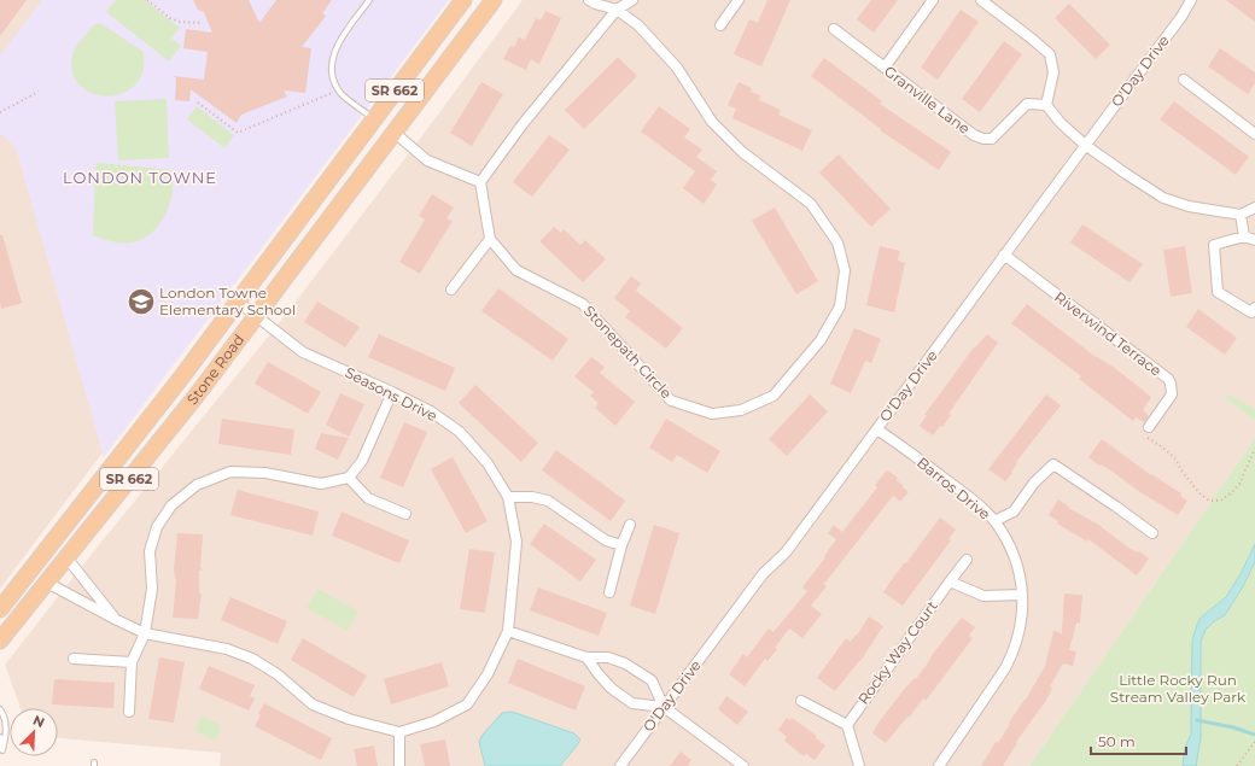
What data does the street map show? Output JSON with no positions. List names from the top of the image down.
{
  "streets": {
    "main road": ["SR 662", "Stone Road"],
    "street": [
      "O'Day Drive",
      "Granville Lane",
      "Riverwind Terrace",
      "Stonepath Circle",
      "Seasons Drive",
      "Barros Drive",
      "Rocky Way Court"
    ]
  },
  "crossings": [
    ["O'Day Drive", "Riverwind Terrace"],
    ["O'Day Drive", "Barros Drive"],
    ["Stone Road", "Seasons Drive"]
  ],
  "districts": ["LONDON TOWNE"],
  "parks": ["Little Rocky Run Stream Valley Park"],
  "places": {
    "school or university": ["London Towne Elementary School"]
  },
  "scale_bar": "50 m",
  "north": "top right"
}
